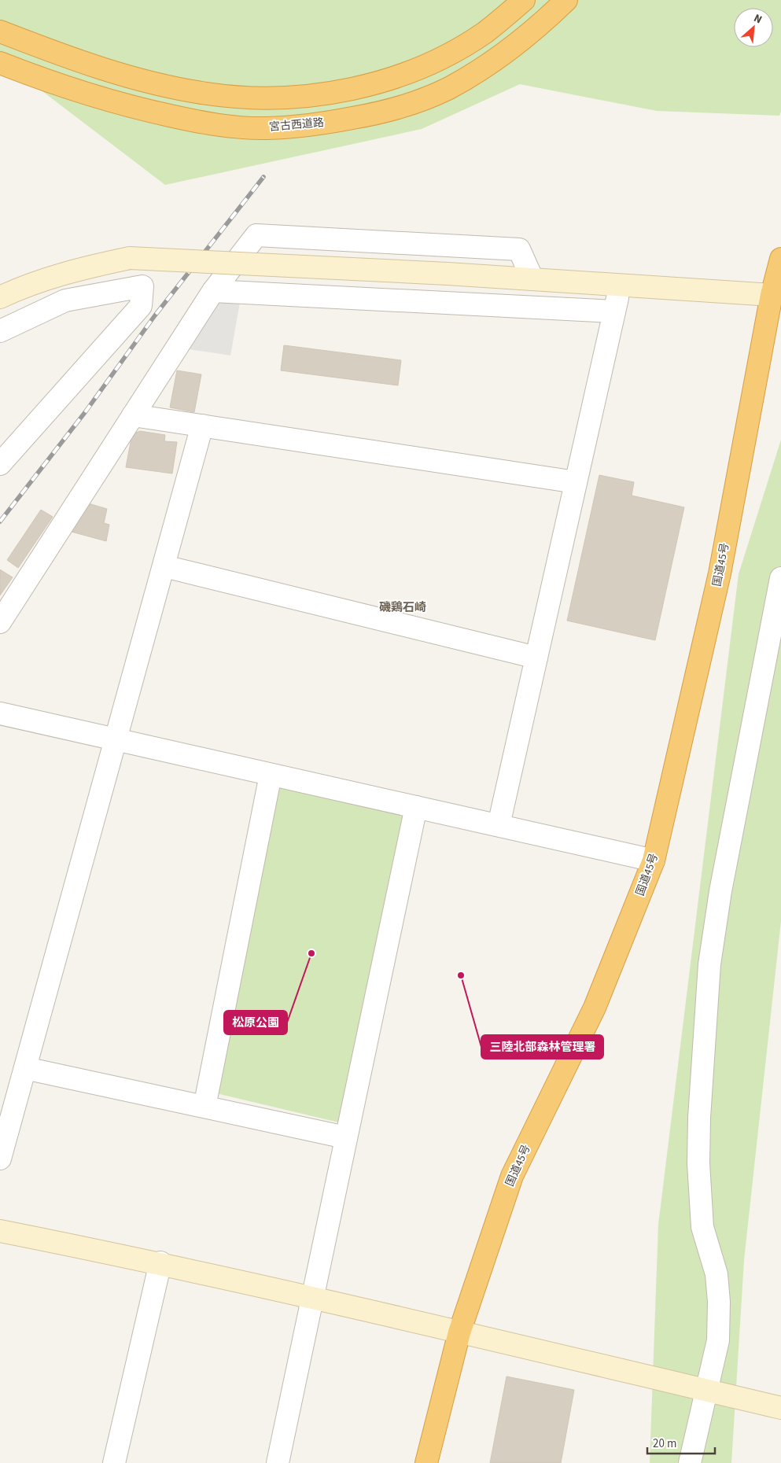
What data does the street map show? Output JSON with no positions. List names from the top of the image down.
{
  "streets": {
    "highway": ["宮古西道路", "国道45号"]
  },
  "districts": ["磯鶏石崎"],
  "places": ["松原公園", "三陸北部森林管理署"],
  "scale_bar": "20 m",
  "north": "top right"
}
